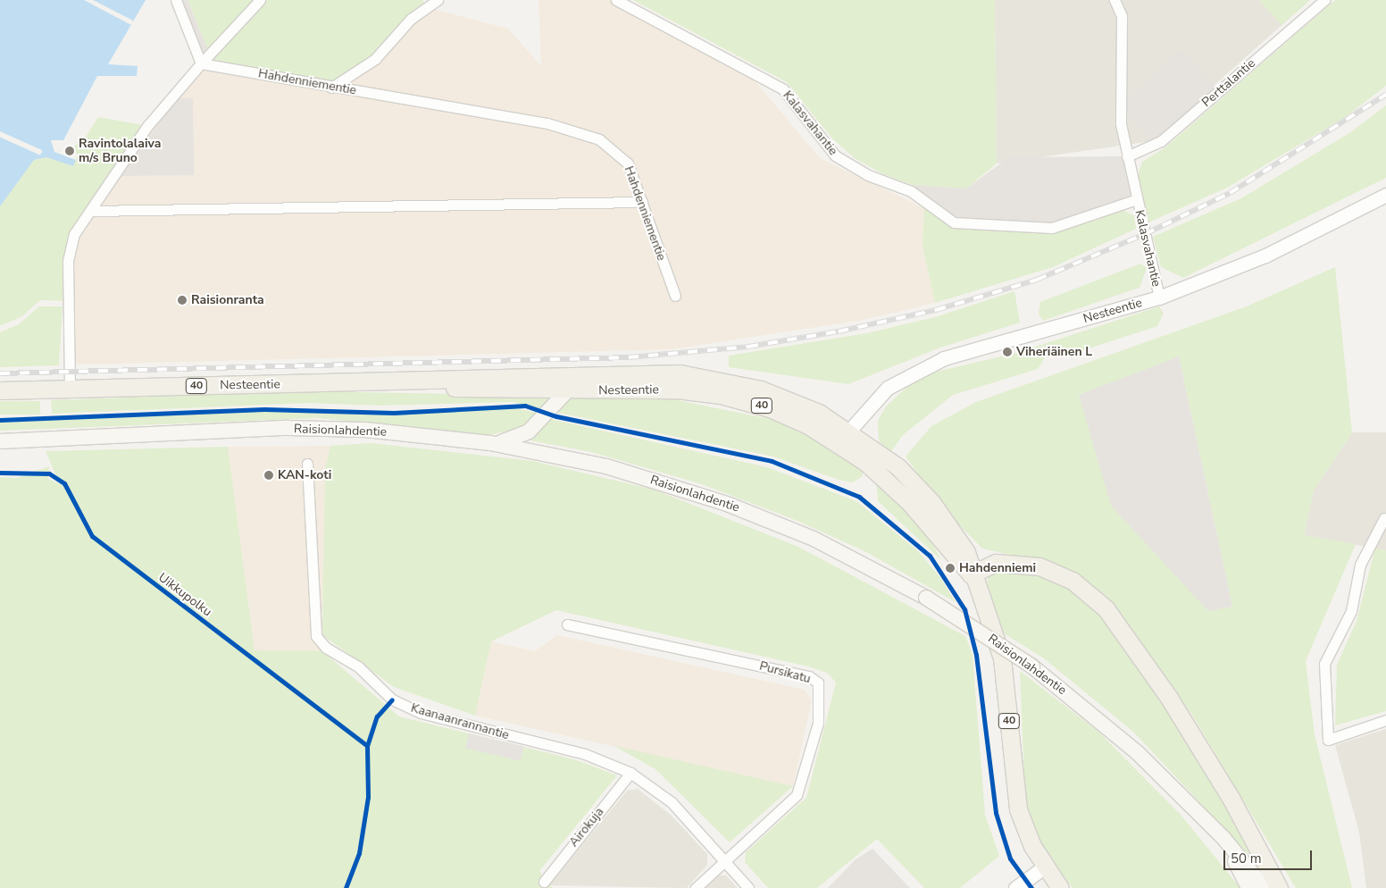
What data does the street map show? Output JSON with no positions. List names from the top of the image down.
{
  "streets": {
    "main road": ["Nesteentie", "40", "Raisionlahdentie"],
    "street": [
      "Hahdenniementie",
      "Perttalantie",
      "Kalasvahantie",
      "Pursikatu",
      "Kaanaanrannantie",
      "Airokuja"
    ],
    "cycle path": ["Uikkupolku"]
  },
  "crossings": [
    ["Perttalantie", "Kalasvahantie"],
    ["Kalasvahantie", "Nesteentie"],
    ["Nesteentie", "40"],
    ["Pursikatu", "Kaanaanrannantie"],
    ["Kaanaanrannantie", "Airokuja"]
  ],
  "places": [
    "Ravintolalaiva m/s Bruno",
    "Raisionranta",
    "Viheriäinen L",
    "KAN-koti",
    "Hahdenniemi"
  ],
  "scale_bar": "50 m"
}
